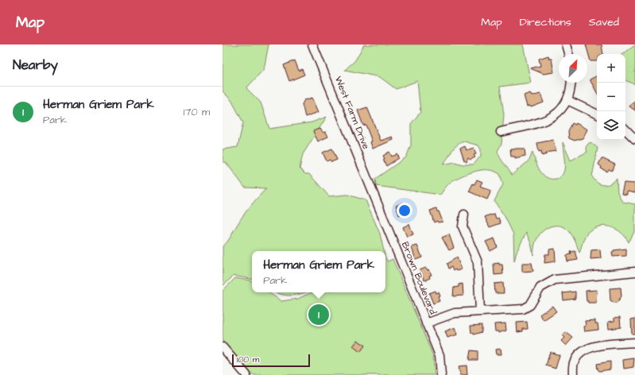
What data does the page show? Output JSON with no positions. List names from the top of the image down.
{
  "streets": {
    "street": ["West Farm Drive", "Brown Boulevard"]
  },
  "crossings": [
    ["West Farm Drive", "Brown Boulevard"]
  ],
  "scale_bar": "100 m",
  "north": "top right",
  "page": {
    "header": "Map",
    "nav": ["Map", "Directions", "Saved"],
    "heading": "Nearby",
    "map_buttons": ["+", "−"],
    "list": [
      {
        "mark": "1",
        "name": "Herman Griem Park",
        "note": "Park",
        "value": "170 m"
      }
    ],
    "popup": ["Herman Griem Park", "Park"],
    "pins": "1",
    "scale": "100 m"
  }
}
